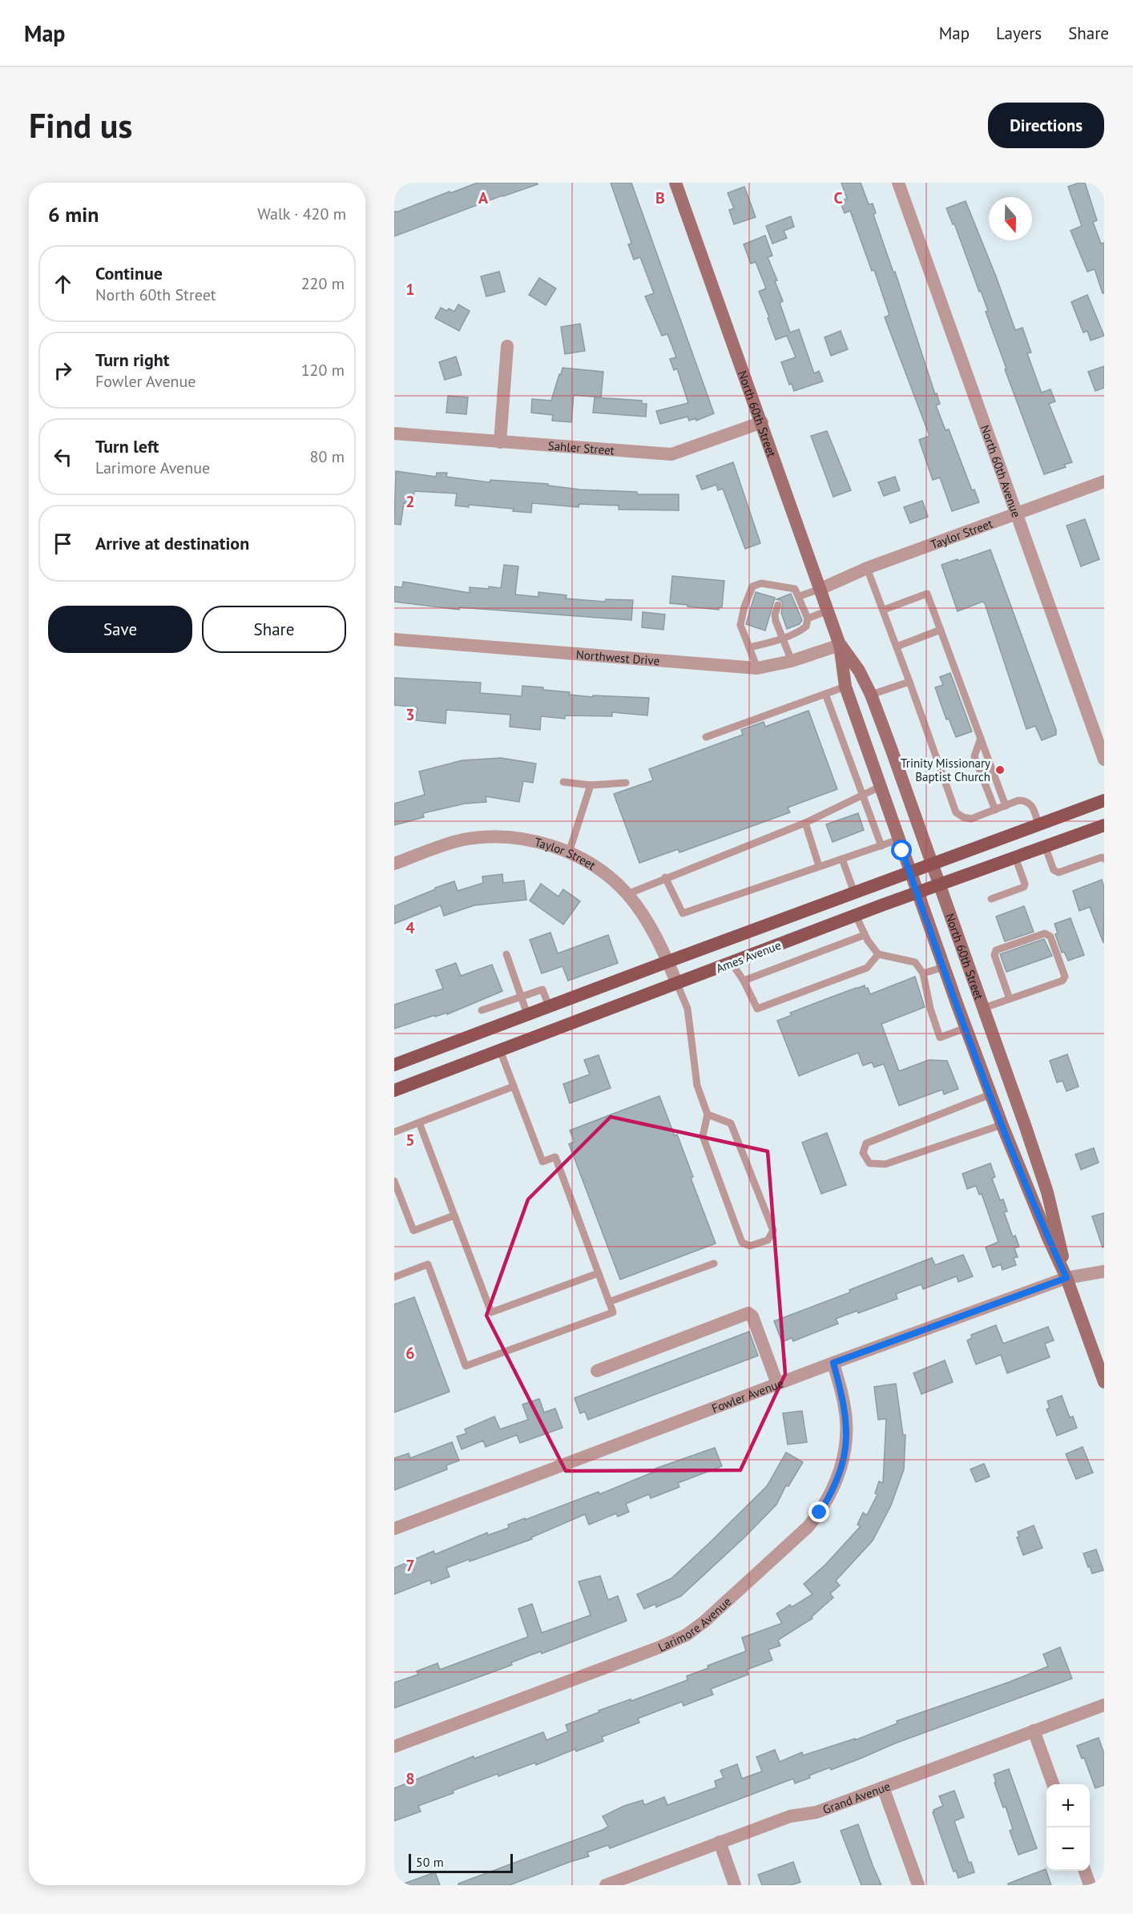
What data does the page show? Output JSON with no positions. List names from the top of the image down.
{
  "streets": {
    "main road": ["North 60th Street", "Ames Avenue"],
    "street": [
      "Sahler Street",
      "North 60th Avenue",
      "Taylor Street",
      "Northwest Drive",
      "Fowler Avenue",
      "Larimore Avenue",
      "Grand Avenue"
    ]
  },
  "crossings": [
    ["North 60th Street", "Sahler Street"],
    ["North 60th Street", "Taylor Street"],
    ["North 60th Street", "Northwest Drive"],
    ["North 60th Street", "Ames Avenue"],
    ["North 60th Street", "Fowler Avenue"],
    ["North 60th Avenue", "Taylor Street"],
    ["Taylor Street", "Ames Avenue"],
    ["Fowler Avenue", "Larimore Avenue"]
  ],
  "places": ["Trinity Missionary Baptist Church"],
  "scale_bar": "50 m",
  "north": "bottom",
  "page": {
    "header": "Map",
    "nav": ["Map", "Layers", "Share"],
    "buttons": [
      "Directions",
      ["Save", "Share"]
    ],
    "title": "Find us",
    "heading": ["6 min", "Walk · 420 m"],
    "list": [
      ["Continue", "North 60th Street", "220 m"],
      ["Turn right", "Fowler Avenue", "120 m"],
      ["Turn left", "Larimore Avenue", "80 m"],
      "Arrive at destination"
    ],
    "map_buttons": ["+", "−"],
    "scale": "50 m"
  },
  "grid": {
    "columns": ["A", "B", "C"],
    "rows": [
      "1",
      "2",
      "3",
      "4",
      "5",
      "6",
      "7",
      "8"
    ]
  }
}
